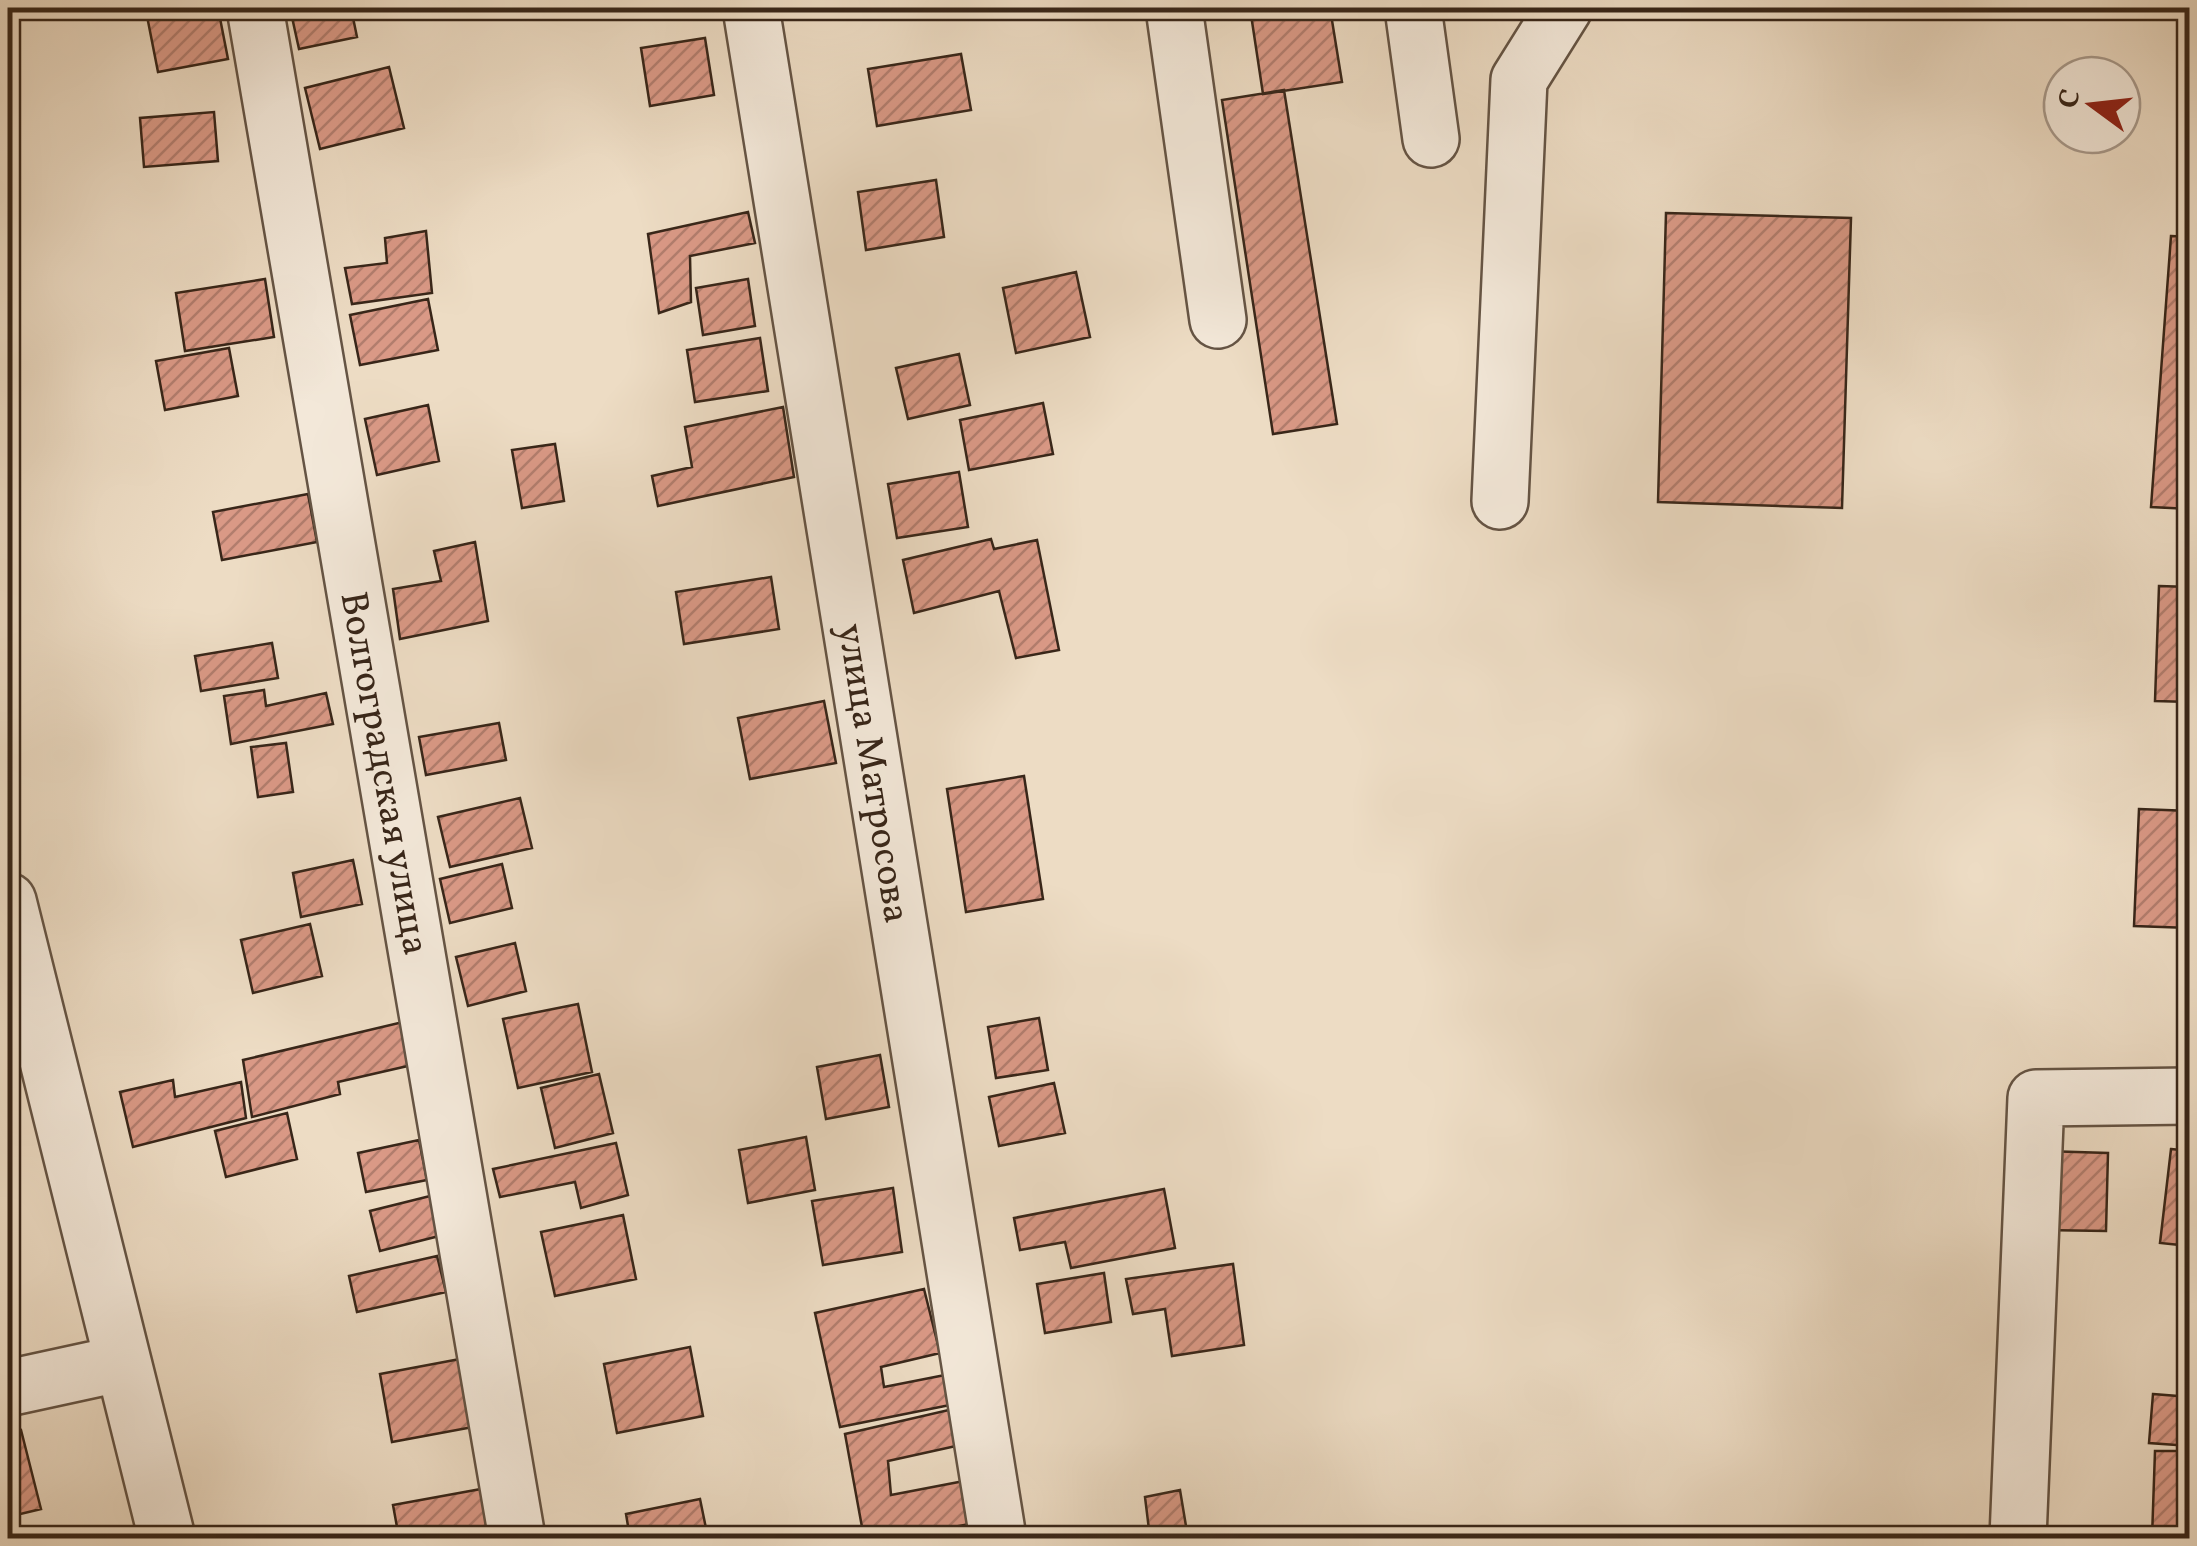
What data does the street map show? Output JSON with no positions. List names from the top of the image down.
{
  "streets": {
    "street": ["Волгоградская улица", "улица Матросова"]
  },
  "north": "left"
}
